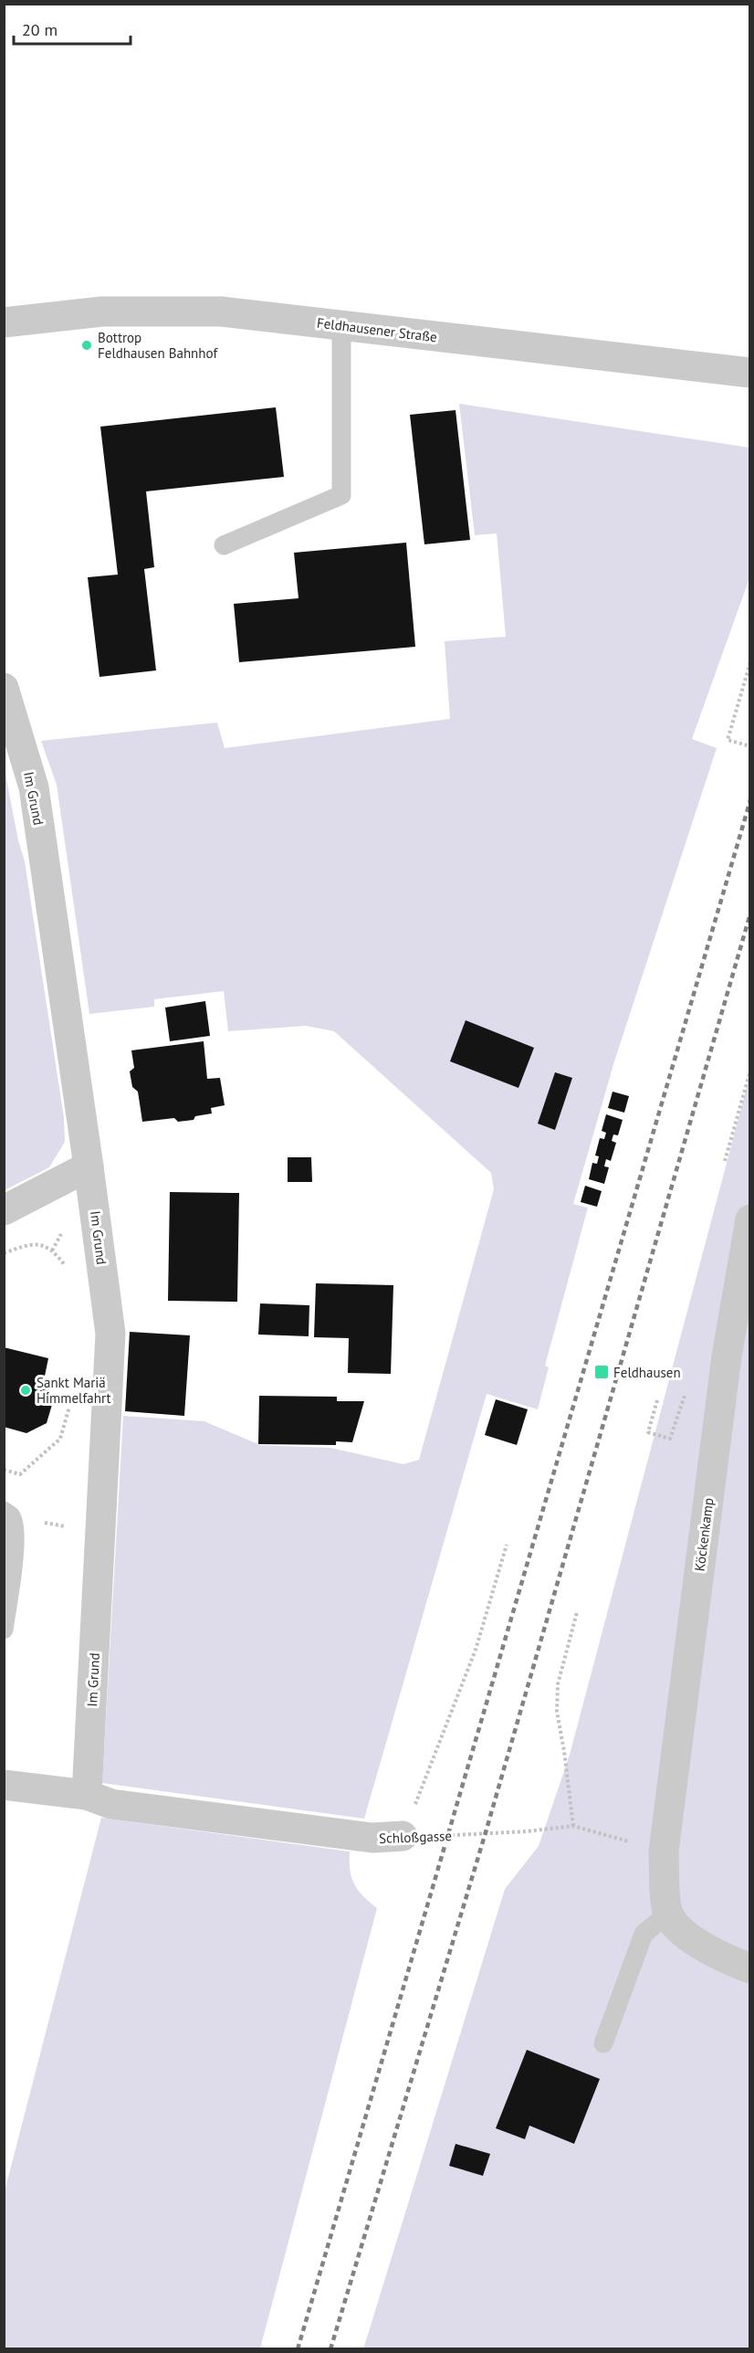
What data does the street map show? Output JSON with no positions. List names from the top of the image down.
{
  "streets": {
    "street": [
      "Feldhausener Straße",
      "Im Grund",
      "Köckenkamp",
      "Schloßgasse"
    ]
  },
  "crossings": [
    ["Im Grund", "Schloßgasse"],
    ["Köckenkamp", "Schloßgasse"]
  ],
  "places": {
    "other": ["Bottrop Feldhausen Bahnhof", "Sankt Mariä Himmelfahrt"],
    "transit": ["Feldhausen"]
  },
  "scale_bar": "20 m"
}
